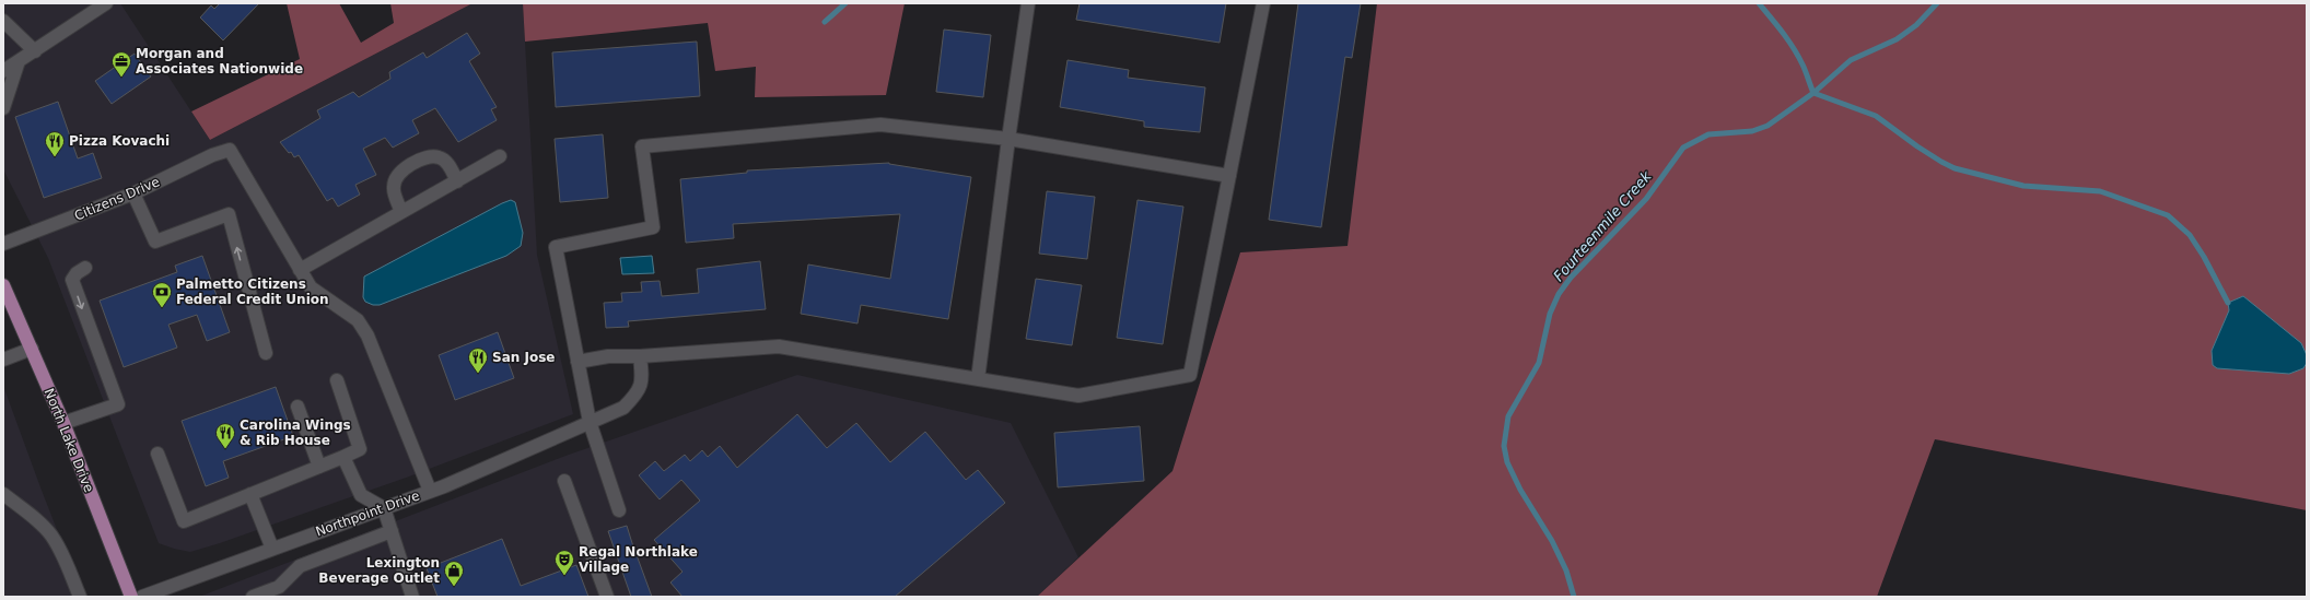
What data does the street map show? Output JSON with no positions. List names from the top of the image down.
{
  "streets": {
    "main road": ["North Lake Drive"],
    "street": ["Citizens Drive", "Northpoint Drive"]
  },
  "water": ["Fourteenmile Creek"],
  "places": {
    "office": ["Morgan and Associates Nationwide"],
    "restaurant": ["Pizza Kovachi", "San Jose", "Carolina Wings & Rib House"],
    "bank": ["Palmetto Citizens Federal Credit Union"],
    "theatre": ["Regal Northlake Village"],
    "shop": ["Lexington Beverage Outlet"]
  }
}
